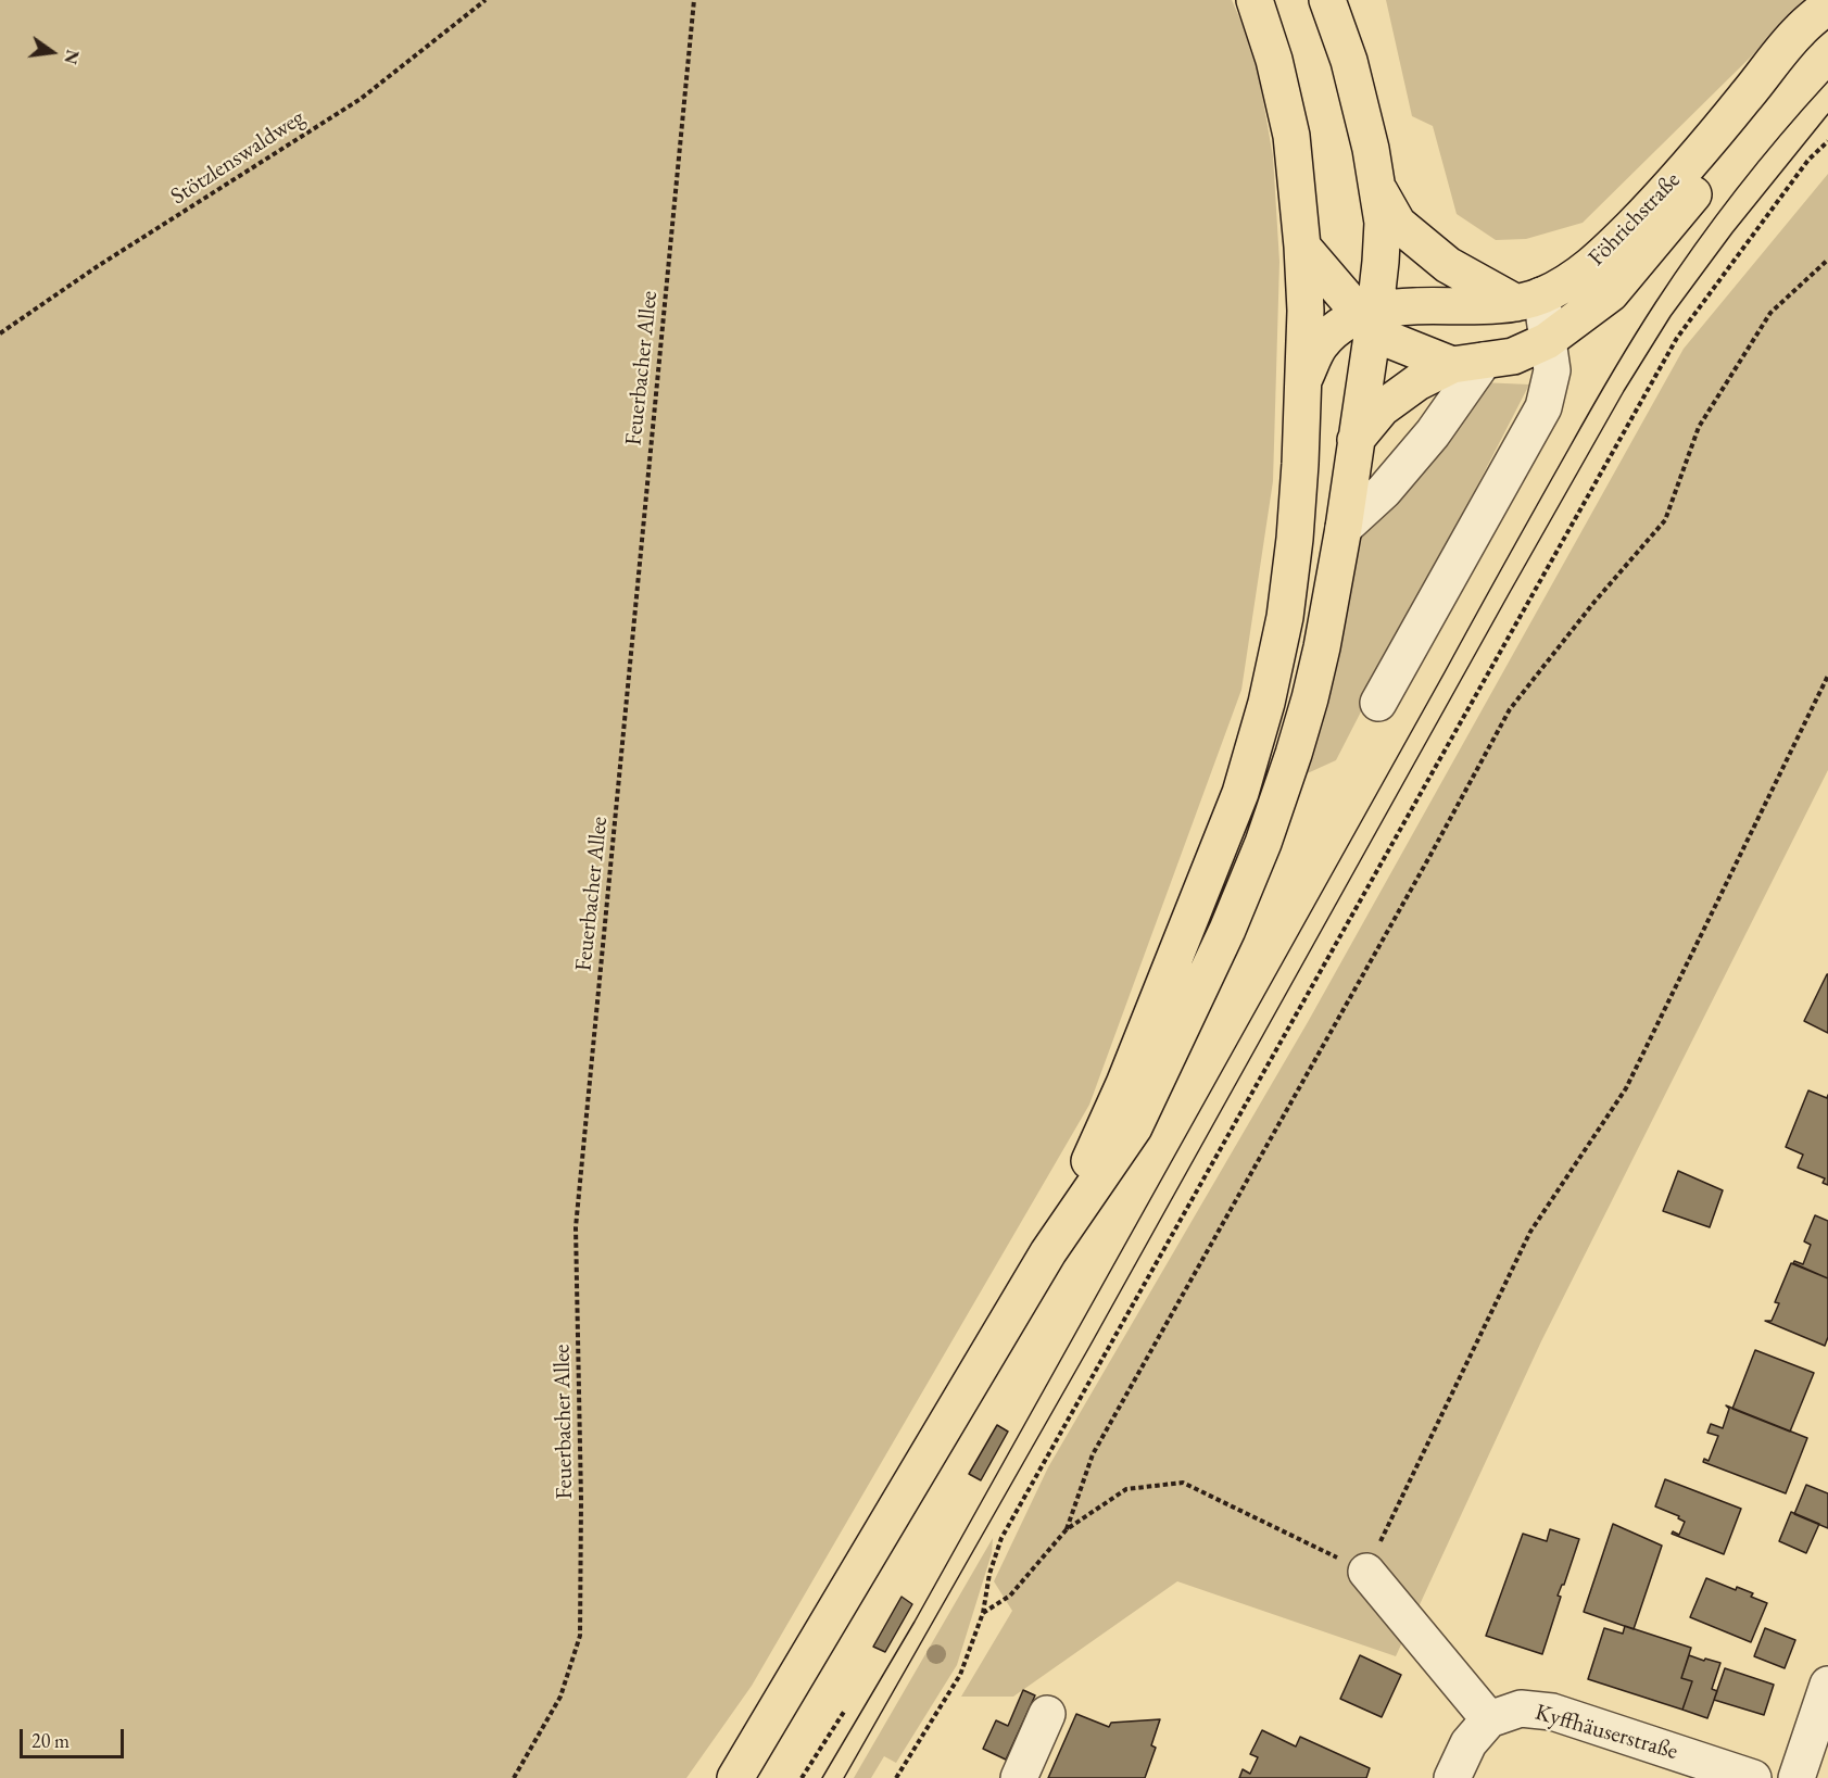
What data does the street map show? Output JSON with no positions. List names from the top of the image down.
{
  "streets": {
    "main road": ["Föhrichstraße"],
    "street": ["Kyffhäuserstraße"],
    "path": ["Stötzlenswaldweg", "Feuerbacher Allee"]
  },
  "scale_bar": "20 m",
  "north": "right"
}
